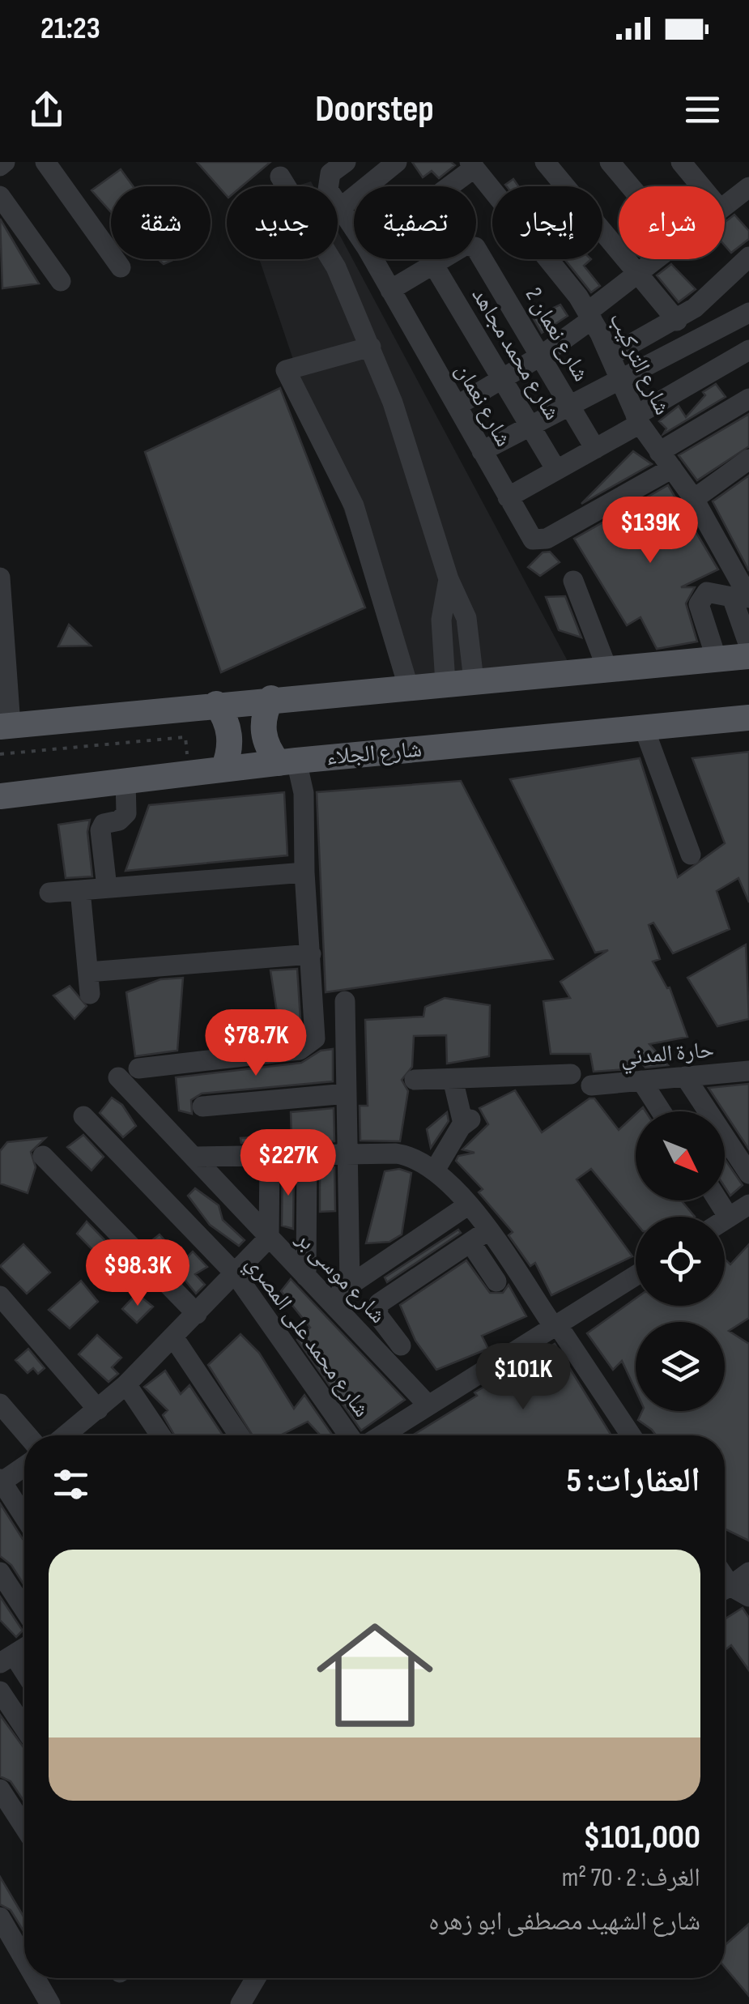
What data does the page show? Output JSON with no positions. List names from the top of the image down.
{
  "streets": {
    "main road": ["شارع الجلاء"],
    "street": [
      "شارع نعمان 2",
      "شارع محمد مجاهد",
      "شارع التركيب",
      "شارع نعمان",
      "حارة المدني",
      "شارع موسى بر",
      "شارع محمد على المصري"
    ]
  },
  "crossings": [
    ["شارع نعمان 2", "شارع محمد مجاهد"],
    ["شارع نعمان 2", "شارع نعمان"],
    ["شارع التركيب", "شارع نعمان"]
  ],
  "north": "bottom right",
  "page": {
    "status": "21:23",
    "header": "Doorstep",
    "chip": [
      "شراء",
      "إيجار",
      "تصفية",
      "جديد",
      "شقة"
    ],
    "price": [
      "$139K",
      "$78.7K",
      "$227K",
      "$98.3K",
      "$101K"
    ],
    "heading": "العقارات: 5",
    "list": [
      {
        "name": "$101,000",
        "note": "الغرف: 2 · 70 m² · شارع الشهيد مصطفى ابو زهره"
      }
    ]
  }
}
